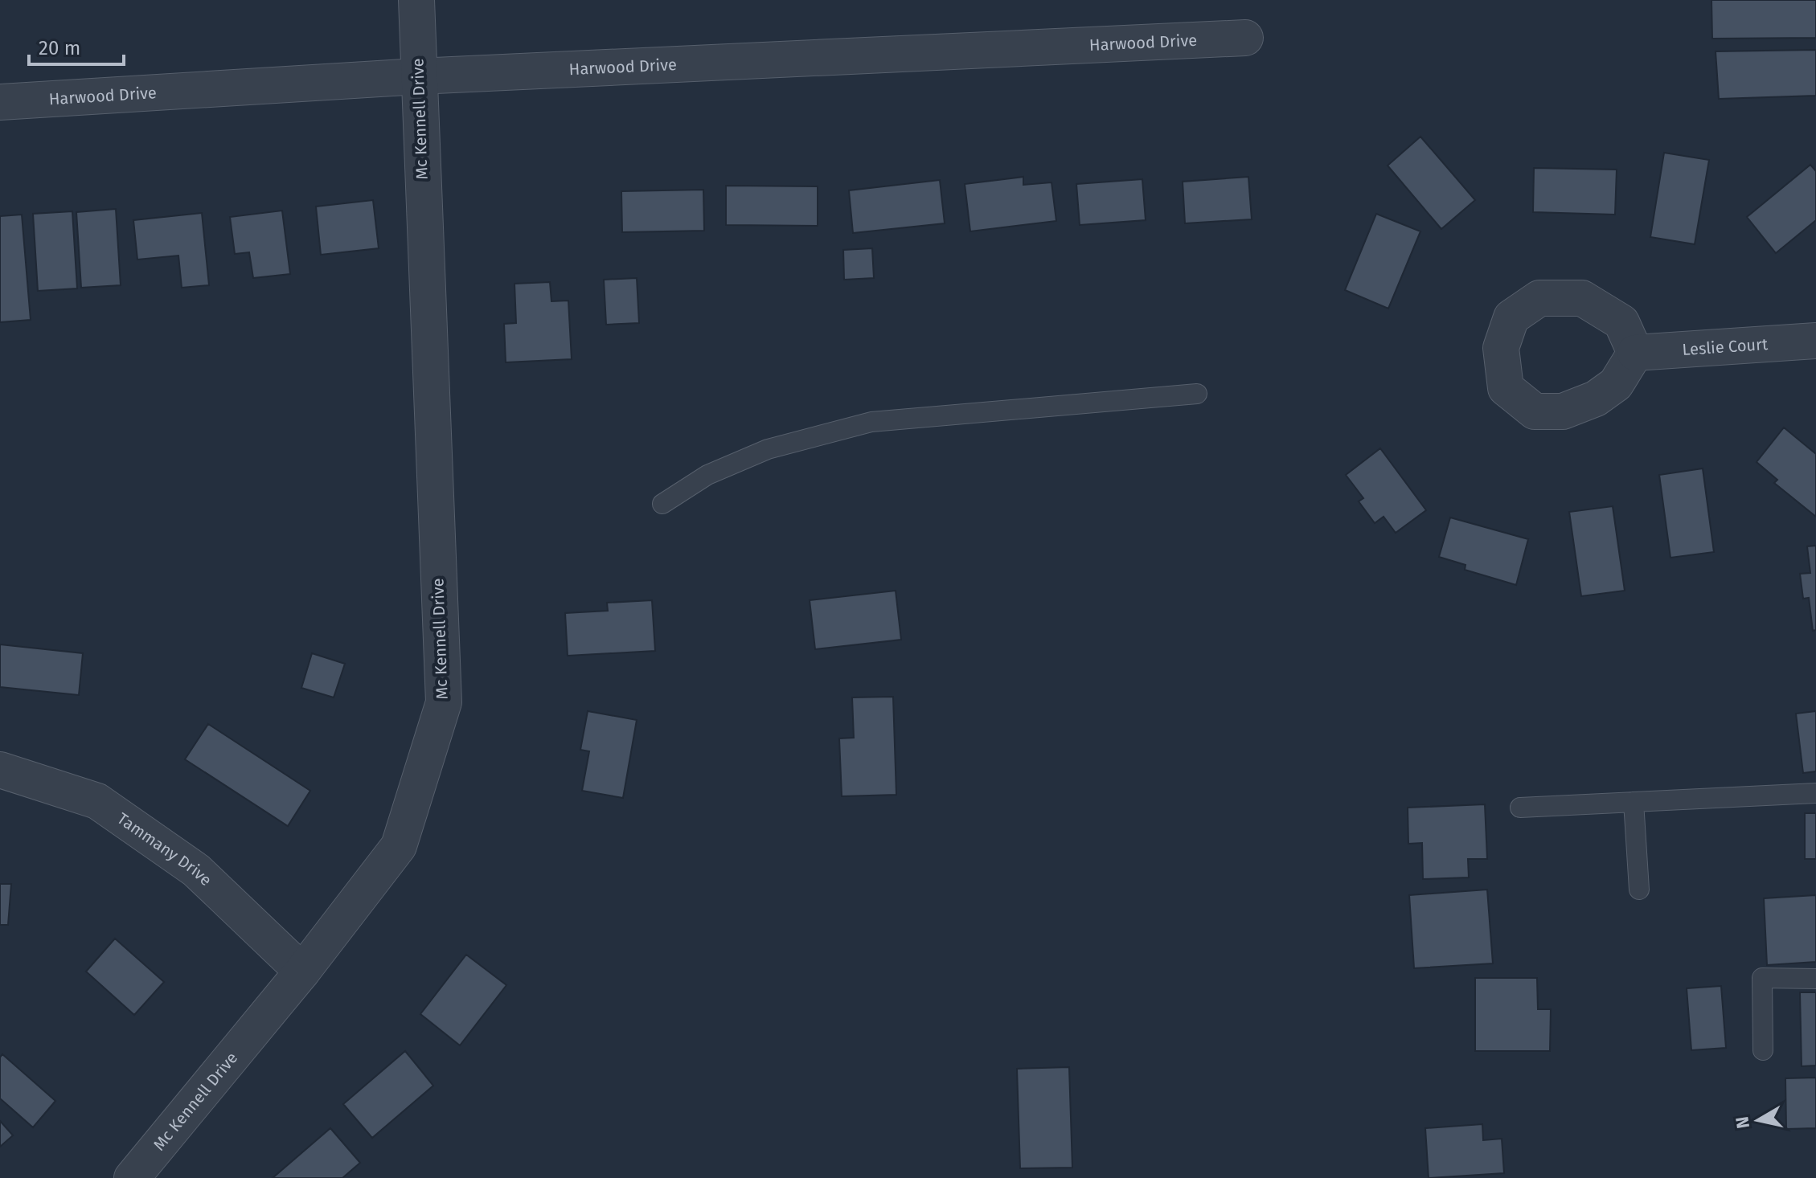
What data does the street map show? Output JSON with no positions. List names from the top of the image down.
{
  "streets": {
    "street": [
      "Harwood Drive",
      "Mc Kennell Drive",
      "Leslie Court",
      "Tammany Drive"
    ]
  },
  "crossings": [
    ["Harwood Drive", "Mc Kennell Drive"],
    ["Mc Kennell Drive", "Tammany Drive"]
  ],
  "scale_bar": "20 m",
  "north": "left"
}
